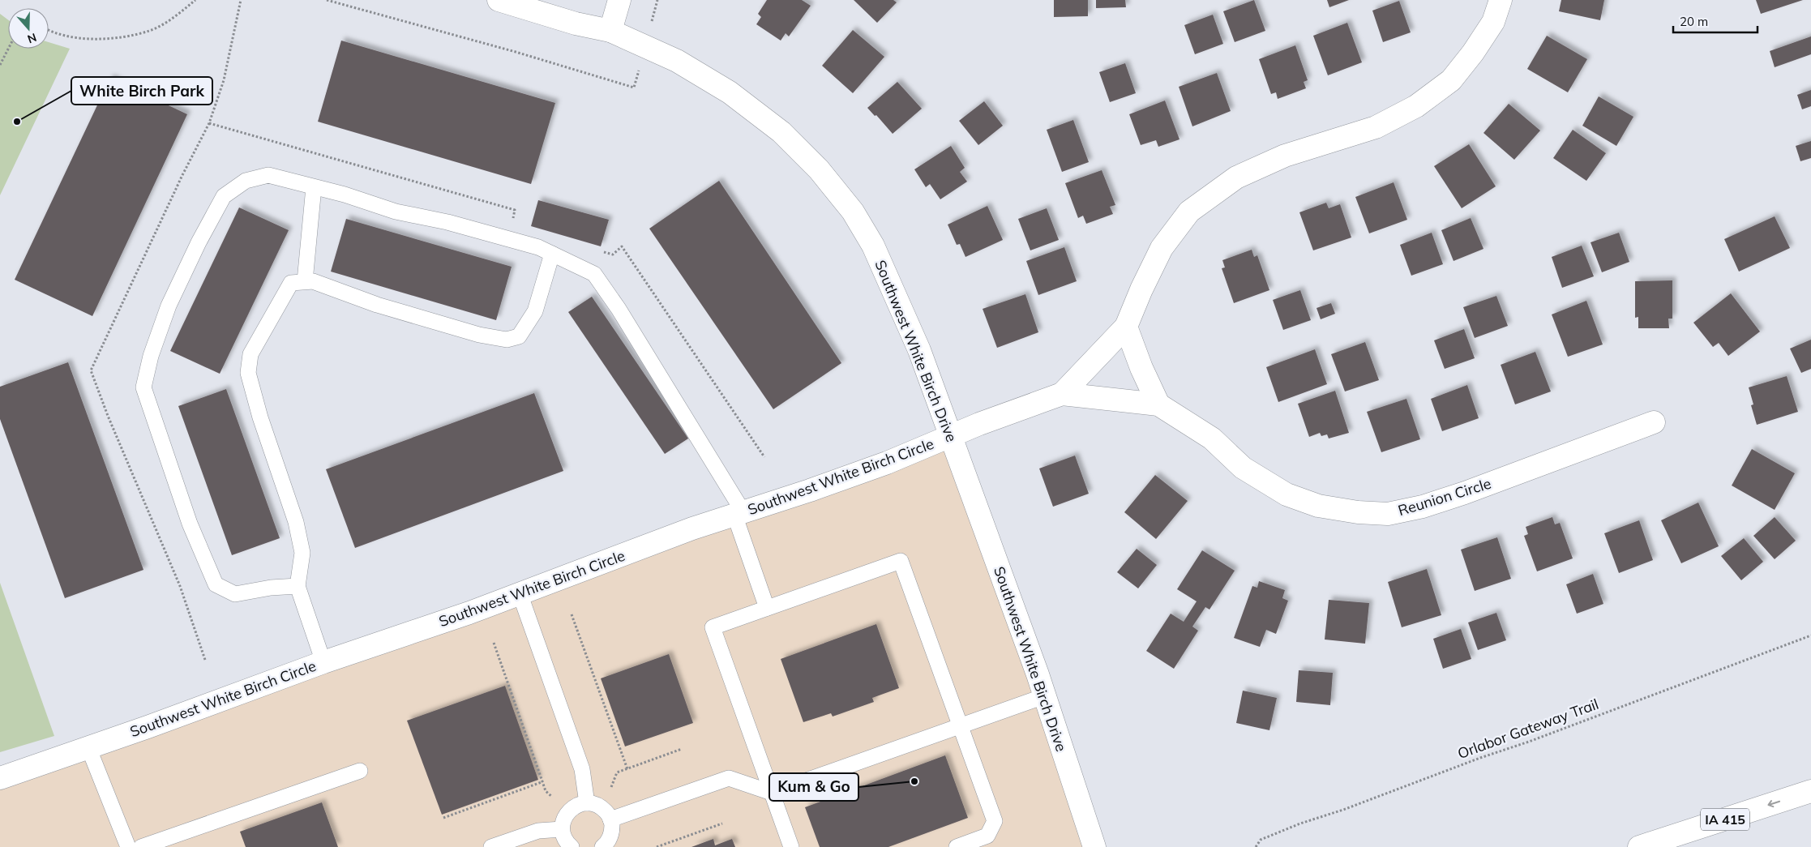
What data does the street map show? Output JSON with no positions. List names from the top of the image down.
{
  "streets": {
    "street": [
      "Southwest White Birch Drive",
      "Southwest White Birch Circle",
      "Reunion Circle",
      "IA 415"
    ],
    "path": ["Orlabor Gateway Trail"]
  },
  "crossings": [
    ["Southwest White Birch Drive", "Southwest White Birch Circle"],
    ["Southwest White Birch Circle", "Reunion Circle"]
  ],
  "places": ["White Birch Park", "Kum & Go"],
  "scale_bar": "20 m",
  "north": "bottom"
}
